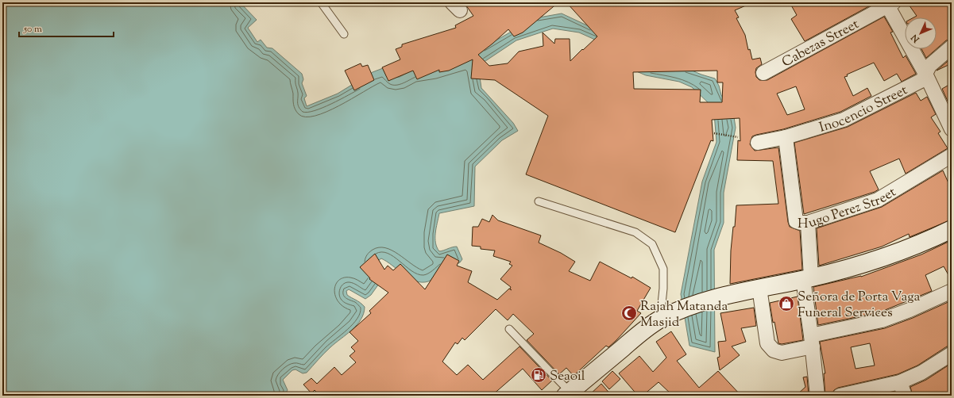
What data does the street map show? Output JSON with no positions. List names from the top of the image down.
{
  "streets": {
    "street": ["Cabezas Street", "Inocencio Street", "Hugo Perez Street"]
  },
  "crossings": [
    ["Inocencio Street", "Hugo Perez Street"]
  ],
  "places": {
    "shop": ["Señora de Porta Vaga Funeral Services"],
    "mosque": ["Rajah Matanda Masjid"],
    "fuel station": ["Seaoil"]
  },
  "scale_bar": "50 m",
  "north": "bottom left"
}
